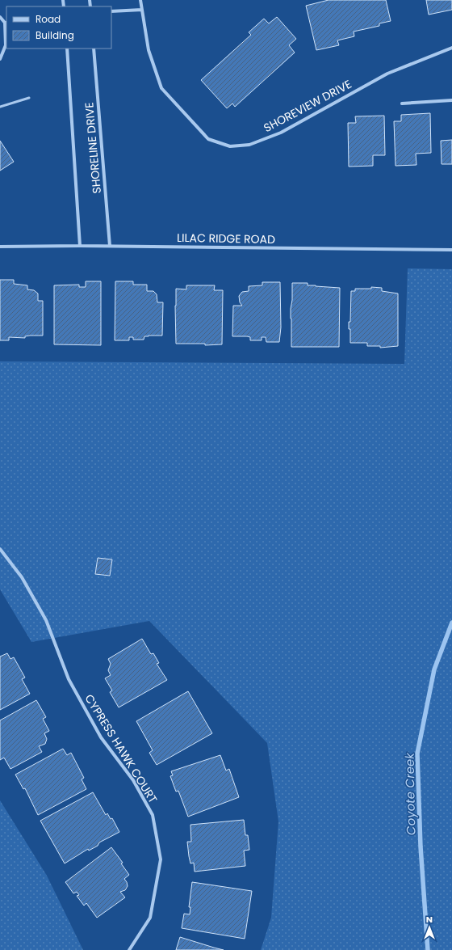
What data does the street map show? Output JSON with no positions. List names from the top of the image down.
{
  "streets": {
    "street": [
      "SHOREVIEW DRIVE",
      "SHORELINE DRIVE",
      "LILAC RIDGE ROAD",
      "CYPRESS HAWK COURT"
    ]
  },
  "crossings": [
    ["SHORELINE DRIVE", "LILAC RIDGE ROAD"]
  ],
  "water": ["Coyote Creek"],
  "legend": ["Road", "Building"],
  "north": "top"
}
